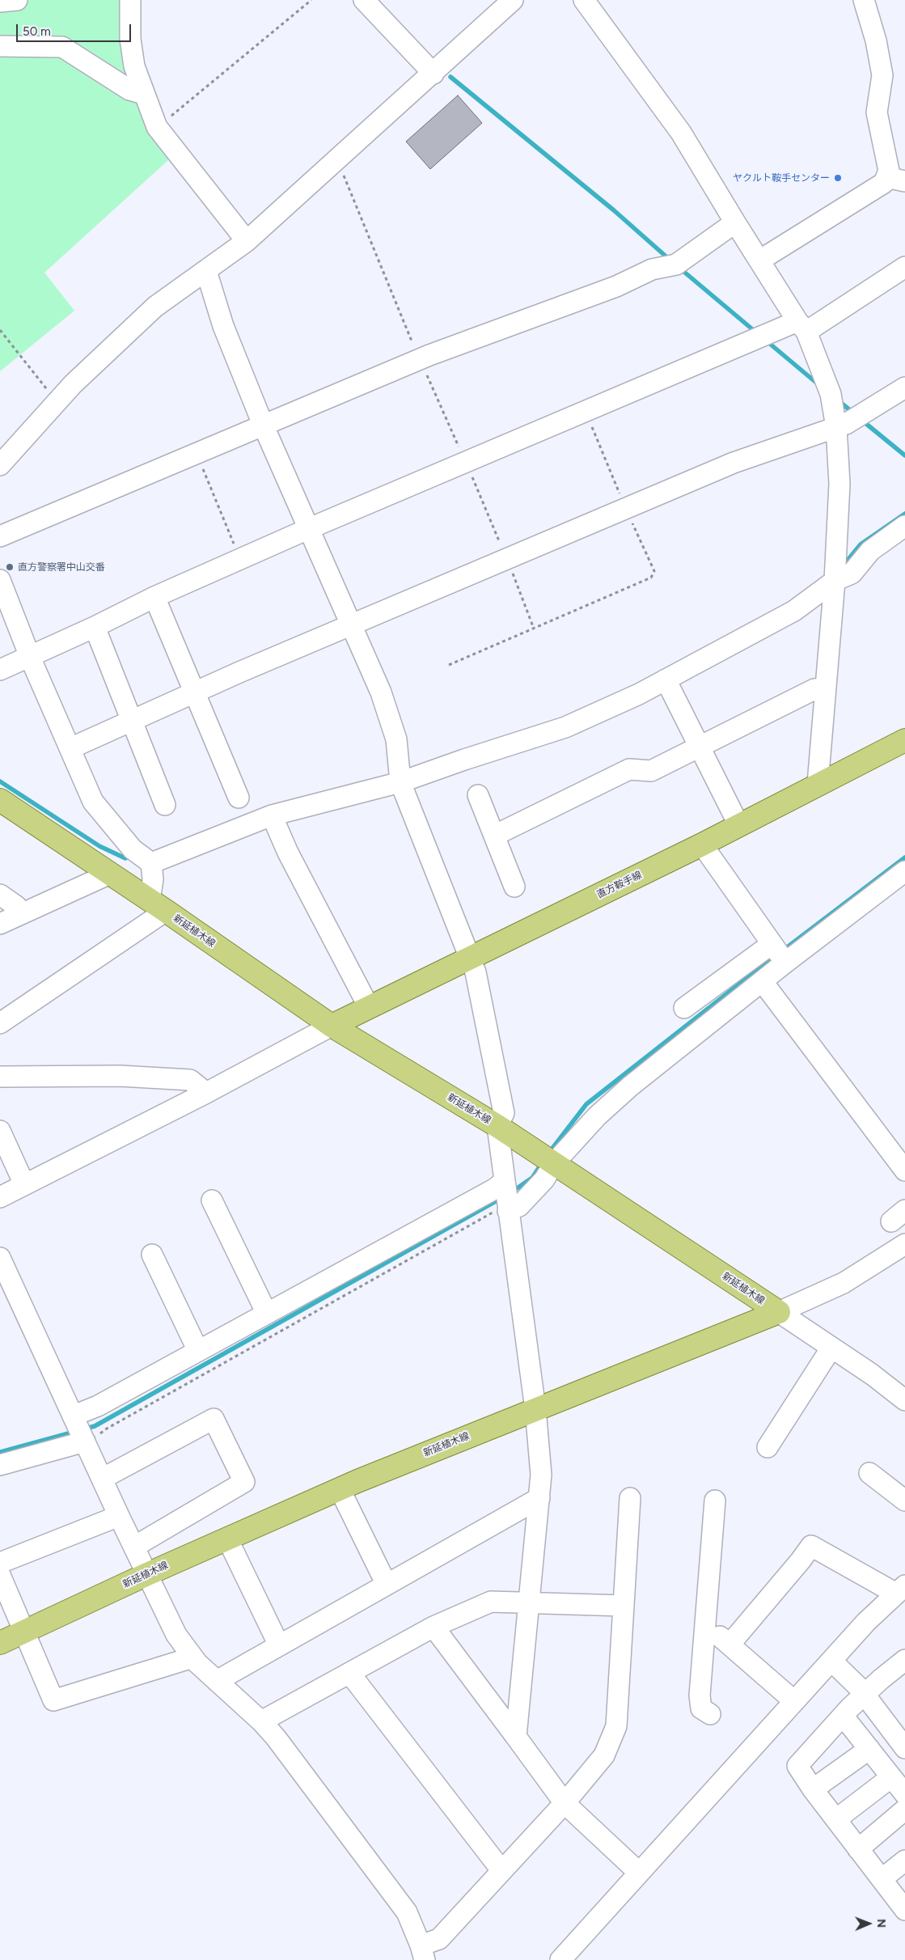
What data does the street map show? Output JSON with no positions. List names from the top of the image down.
{
  "streets": {
    "main road": ["直方鞍手線", "新延植木線"]
  },
  "crossings": [
    ["直方鞍手線", "新延植木線"]
  ],
  "places": ["ヤクルト鞍手センター", "直方警察署中山交番"],
  "scale_bar": "50 m",
  "north": "right"
}
